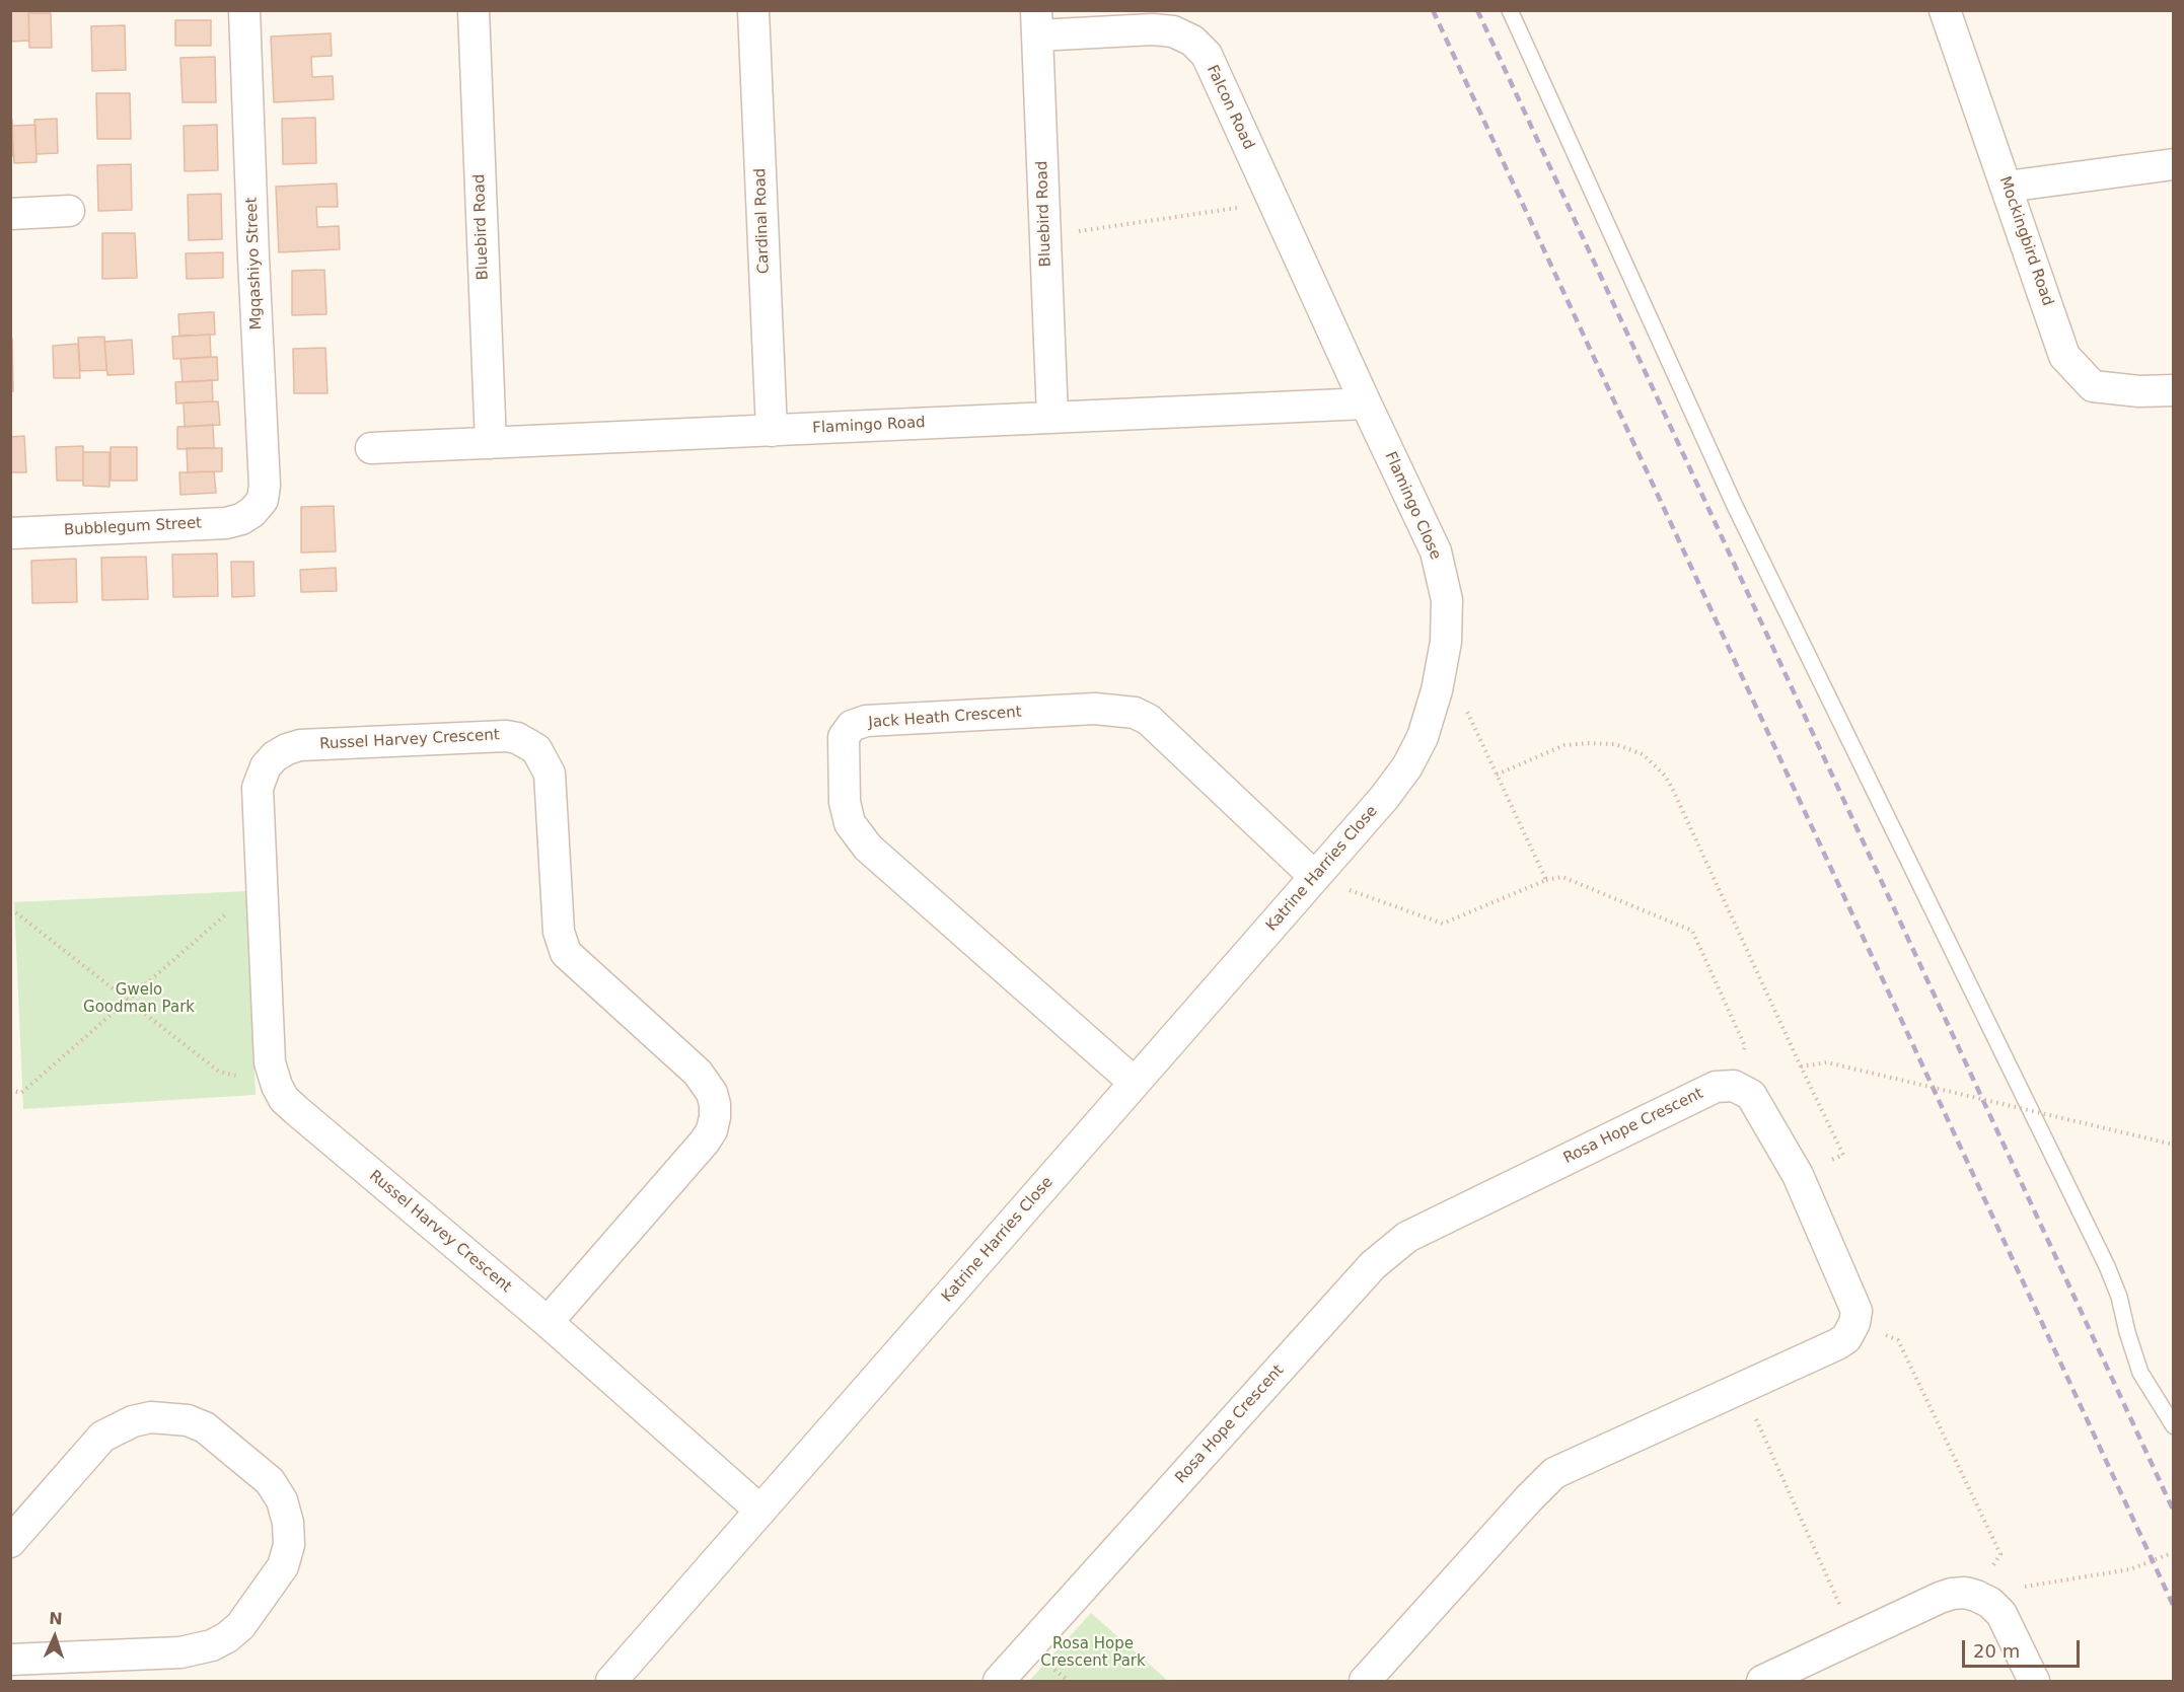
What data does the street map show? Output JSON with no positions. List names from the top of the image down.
{
  "streets": {
    "street": [
      "Falcon Road",
      "Bluebird Road",
      "Cardinal Road",
      "Mockingbird Road",
      "Mgqashiyo Street",
      "Flamingo Road",
      "Flamingo Close",
      "Bubblegum Street",
      "Jack Heath Crescent",
      "Russel Harvey Crescent",
      "Katrine Harries Close",
      "Rosa Hope Crescent"
    ]
  },
  "crossings": [
    ["Falcon Road", "Bluebird Road"],
    ["Falcon Road", "Flamingo Close"],
    ["Bluebird Road", "Flamingo Road"],
    ["Cardinal Road", "Flamingo Road"],
    ["Mgqashiyo Street", "Bubblegum Street"],
    ["Flamingo Road", "Flamingo Close"],
    ["Flamingo Close", "Katrine Harries Close"],
    ["Jack Heath Crescent", "Katrine Harries Close"],
    ["Russel Harvey Crescent", "Katrine Harries Close"]
  ],
  "parks": ["Gwelo Goodman Park", "Rosa Hope Crescent Park"],
  "scale_bar": "20 m",
  "north": "top"
}
